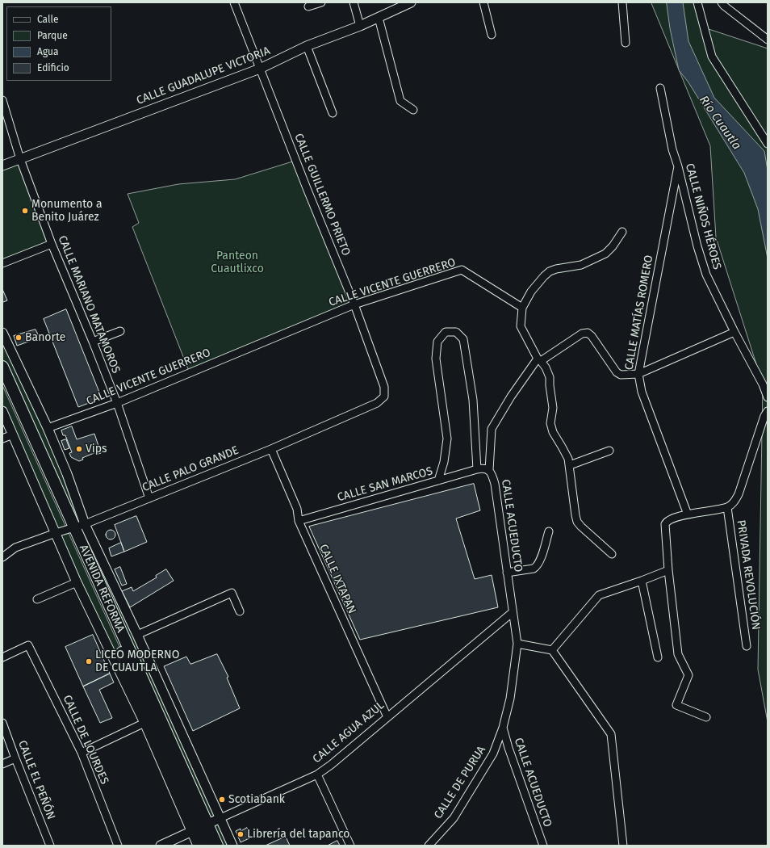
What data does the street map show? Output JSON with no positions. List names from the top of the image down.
{
  "streets": {
    "main road": ["AVENIDA REFORMA"],
    "street": [
      "CALLE GUADALUPE VICTORIA",
      "CALLE GUILLERMO PRIETO",
      "CALLE NIÑOS HÉROES",
      "CALLE VICENTE GUERRERO",
      "CALLE MARIANO MATAMOROS",
      "CALLE MATÍAS ROMERO",
      "CALLE PALO GRANDE",
      "CALLE SAN MARCOS",
      "CALLE ACUEDUCTO",
      "PRIVADA REVOLUCIÓN",
      "CALLE IXTAPAN",
      "CALLE AGUA AZUL",
      "CALLE DE LOURDES",
      "CALLE EL PEÑÓN",
      "CALLE DE PURUA"
    ]
  },
  "crossings": [
    ["CALLE GUADALUPE VICTORIA", "CALLE GUILLERMO PRIETO"],
    ["CALLE GUADALUPE VICTORIA", "CALLE MARIANO MATAMOROS"],
    ["CALLE GUILLERMO PRIETO", "CALLE VICENTE GUERRERO"],
    ["CALLE GUILLERMO PRIETO", "CALLE PALO GRANDE"],
    ["CALLE NIÑOS HÉROES", "CALLE MATÍAS ROMERO"],
    ["CALLE VICENTE GUERRERO", "CALLE MARIANO MATAMOROS"],
    ["CALLE MARIANO MATAMOROS", "CALLE PALO GRANDE"],
    ["CALLE PALO GRANDE", "CALLE IXTAPAN"],
    ["CALLE PALO GRANDE", "AVENIDA REFORMA"],
    ["CALLE SAN MARCOS", "CALLE ACUEDUCTO"],
    ["CALLE SAN MARCOS", "CALLE IXTAPAN"],
    ["CALLE ACUEDUCTO", "CALLE AGUA AZUL"],
    ["CALLE ACUEDUCTO", "CALLE DE PURUA"],
    ["CALLE IXTAPAN", "CALLE AGUA AZUL"],
    ["AVENIDA REFORMA", "CALLE AGUA AZUL"],
    ["CALLE AGUA AZUL", "CALLE DE PURUA"]
  ],
  "water": ["Río Cuautla"],
  "parks": ["Panteon Cuautlixco"],
  "places": [
    "Monumento a Benito Juárez",
    "Banorte",
    "Vips",
    "LICEO MODERNO DE CUAUTLA",
    "Scotiabank",
    "Librería del tapanco"
  ],
  "legend": [
    "Calle",
    "Parque",
    "Agua",
    "Edificio"
  ]
}
